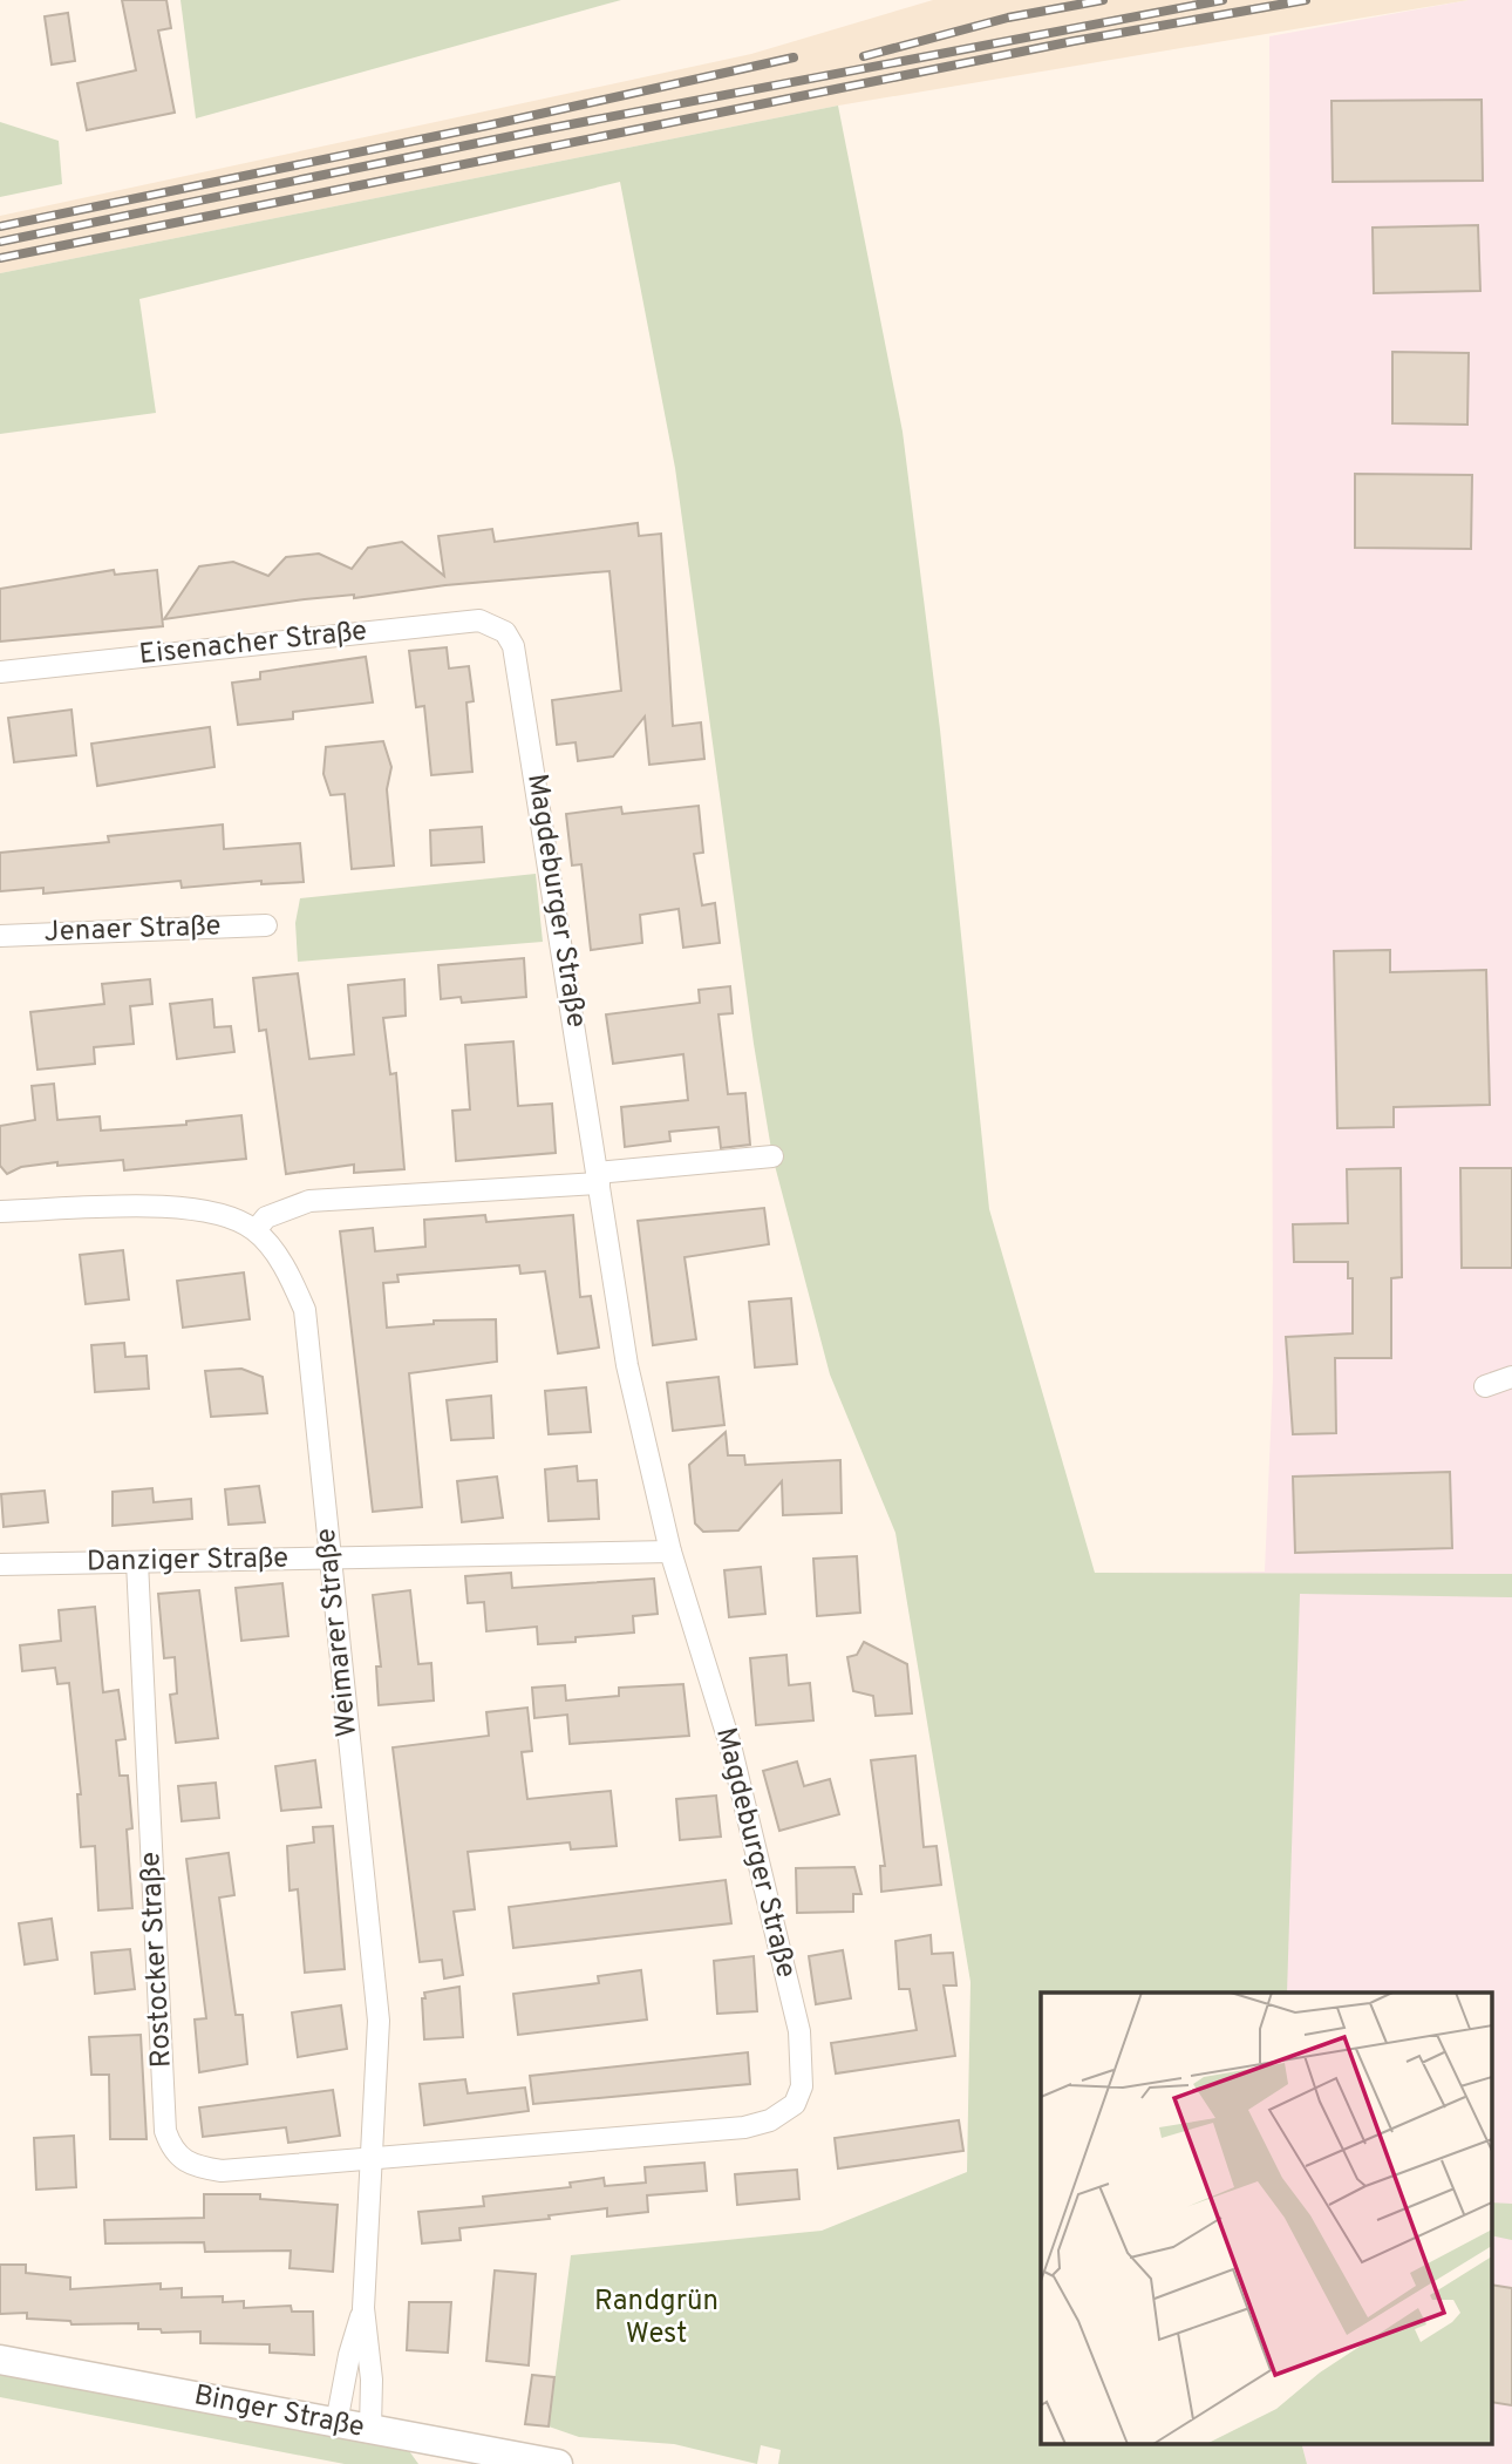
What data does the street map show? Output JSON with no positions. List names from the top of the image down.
{
  "streets": {
    "main road": ["Binger Straße"],
    "street": [
      "Eisenacher Straße",
      "Magdeburger Straße",
      "Jenaer Straße",
      "Danziger Straße",
      "Weimarer Straße",
      "Rostocker Straße"
    ]
  },
  "crossings": [
    ["Eisenacher Straße", "Magdeburger Straße"],
    ["Magdeburger Straße", "Danziger Straße"],
    ["Magdeburger Straße", "Weimarer Straße"],
    ["Magdeburger Straße", "Rostocker Straße"],
    ["Danziger Straße", "Weimarer Straße"],
    ["Danziger Straße", "Rostocker Straße"],
    ["Weimarer Straße", "Rostocker Straße"],
    ["Weimarer Straße", "Binger Straße"]
  ],
  "parks": ["Randgrün West"]
}
